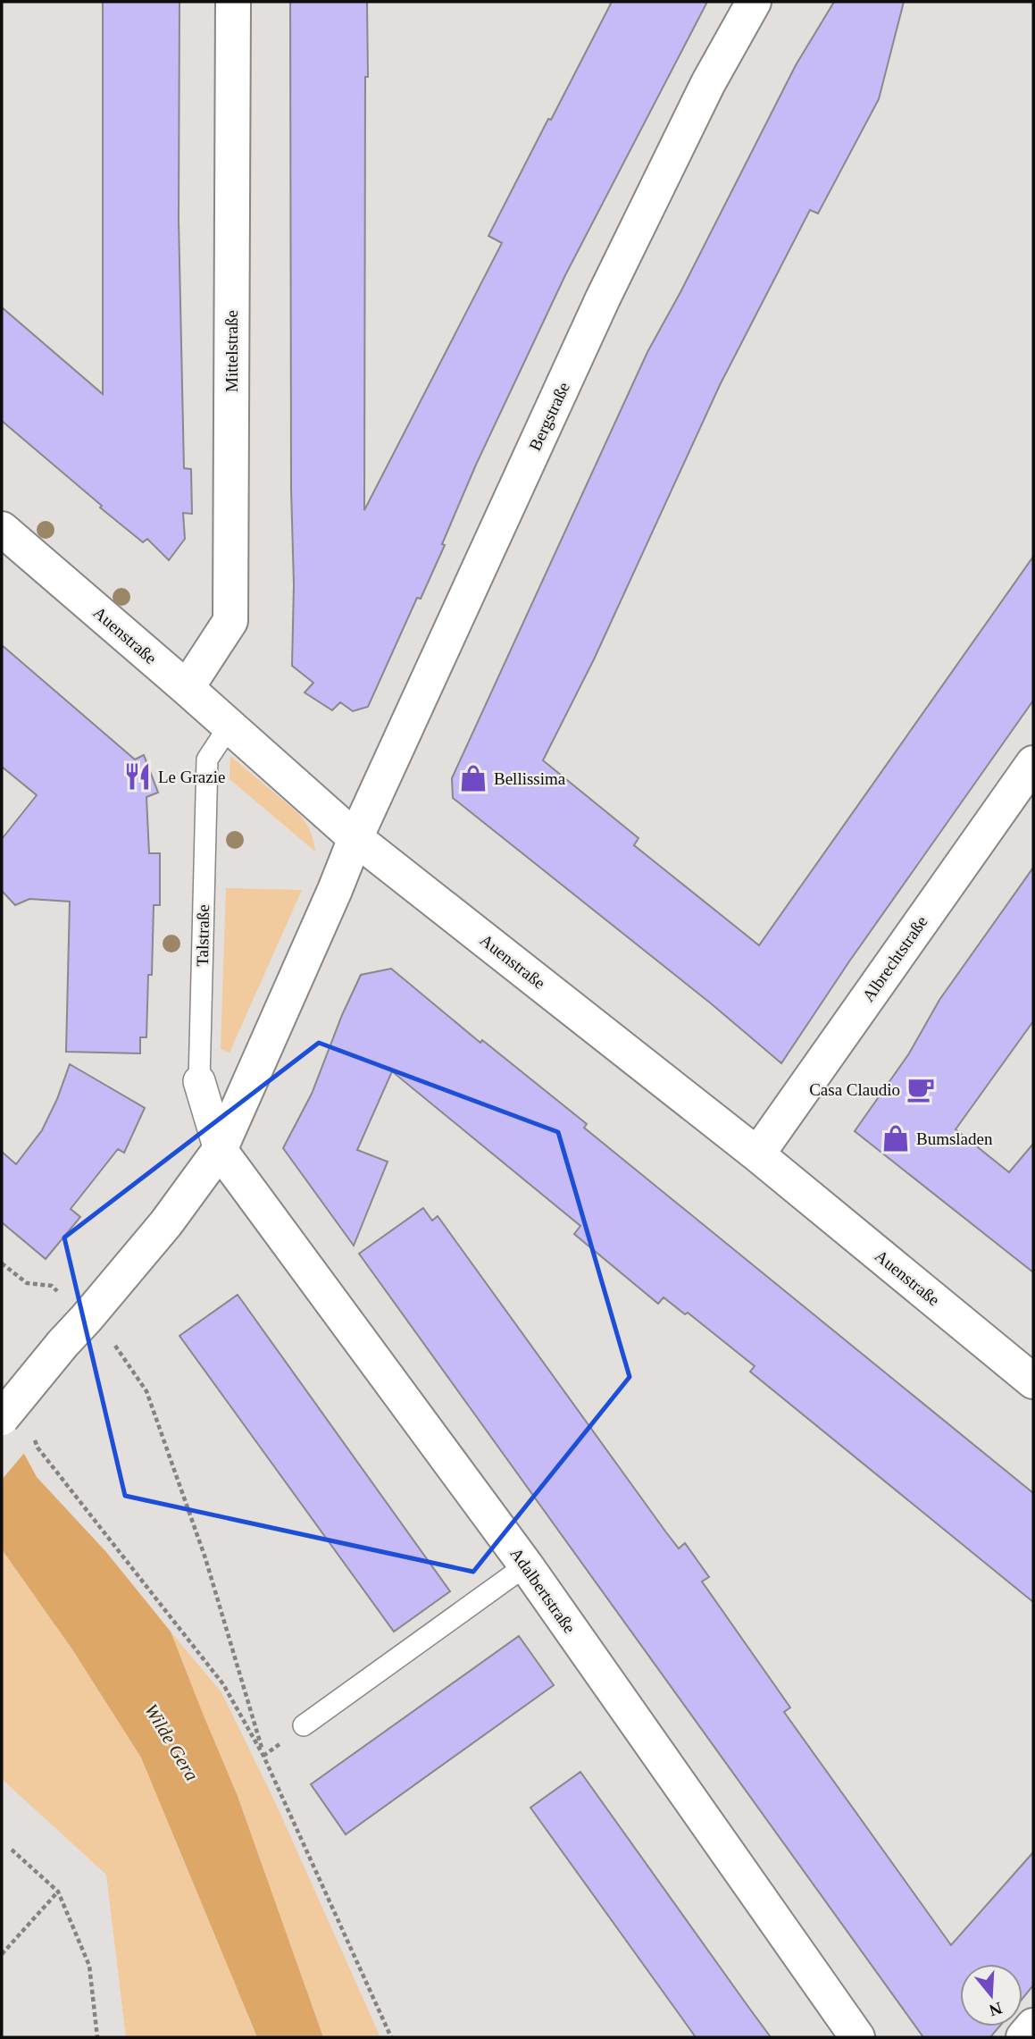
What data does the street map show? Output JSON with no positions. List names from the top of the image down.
{
  "streets": {
    "street": [
      "Mittelstraße",
      "Bergstraße",
      "Auenstraße",
      "Talstraße",
      "Albrechtstraße",
      "Adalbertstraße"
    ]
  },
  "crossings": [
    ["Mittelstraße", "Auenstraße"],
    ["Bergstraße", "Auenstraße"],
    ["Auenstraße", "Talstraße"],
    ["Auenstraße", "Albrechtstraße"],
    ["Talstraße", "Adalbertstraße"]
  ],
  "water": ["Wilde Gera"],
  "places": {
    "restaurant": ["Le Grazie"],
    "shop": ["Bellissima", "Bumsladen"],
    "cafe": ["Casa Claudio"]
  },
  "north": "bottom"
}
